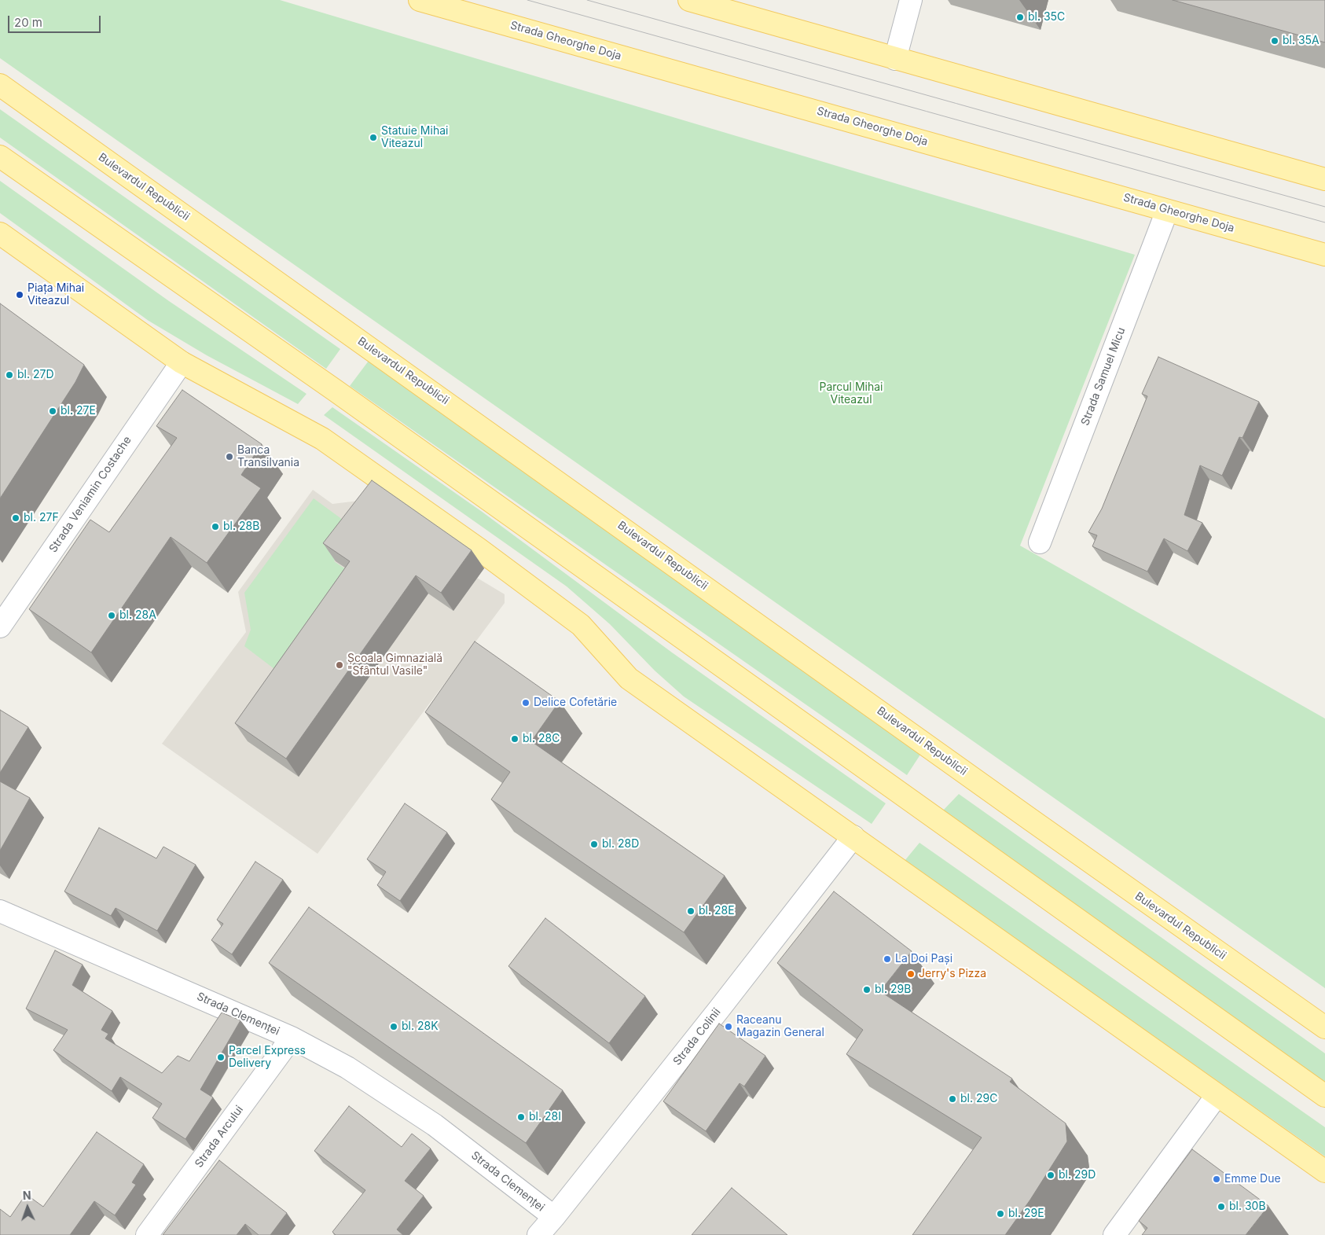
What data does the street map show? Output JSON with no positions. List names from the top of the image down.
{
  "streets": {
    "main road": ["Strada Gheorghe Doja", "Bulevardul Republicii"],
    "street": [
      "Strada Samuel Micu",
      "Strada Veniamin Costache",
      "Strada Clemenței",
      "Strada Colinii",
      "Strada Arcului"
    ]
  },
  "crossings": [
    ["Strada Gheorghe Doja", "Strada Samuel Micu"],
    ["Strada Clemenței", "Strada Colinii"],
    ["Strada Clemenței", "Strada Arcului"]
  ],
  "parks": ["Parcul Mihai Viteazul"],
  "places": [
    "bl. 35C",
    "bl. 35A",
    "Statuie Mihai Viteazul",
    "Piața Mihai Viteazul",
    "bl. 27D",
    "bl. 27E",
    "Banca Transilvania",
    "bl. 27F",
    "bl. 28B",
    "bl. 28A",
    "Școala Gimnazială \"Sfântul Vasile\"",
    "Delice Cofetărie",
    "bl. 28C",
    "bl. 28D",
    "bl. 28E",
    "La Doi Pași",
    "Jerry's Pizza",
    "bl. 29B",
    "bl. 28K",
    "Raceanu Magazin General",
    "Parcel Express Delivery",
    "bl. 29C",
    "bl. 28I",
    "bl. 29D",
    "Emme Due",
    "bl. 30B",
    "bl. 29E"
  ],
  "scale_bar": "20 m",
  "north": "top"
}
